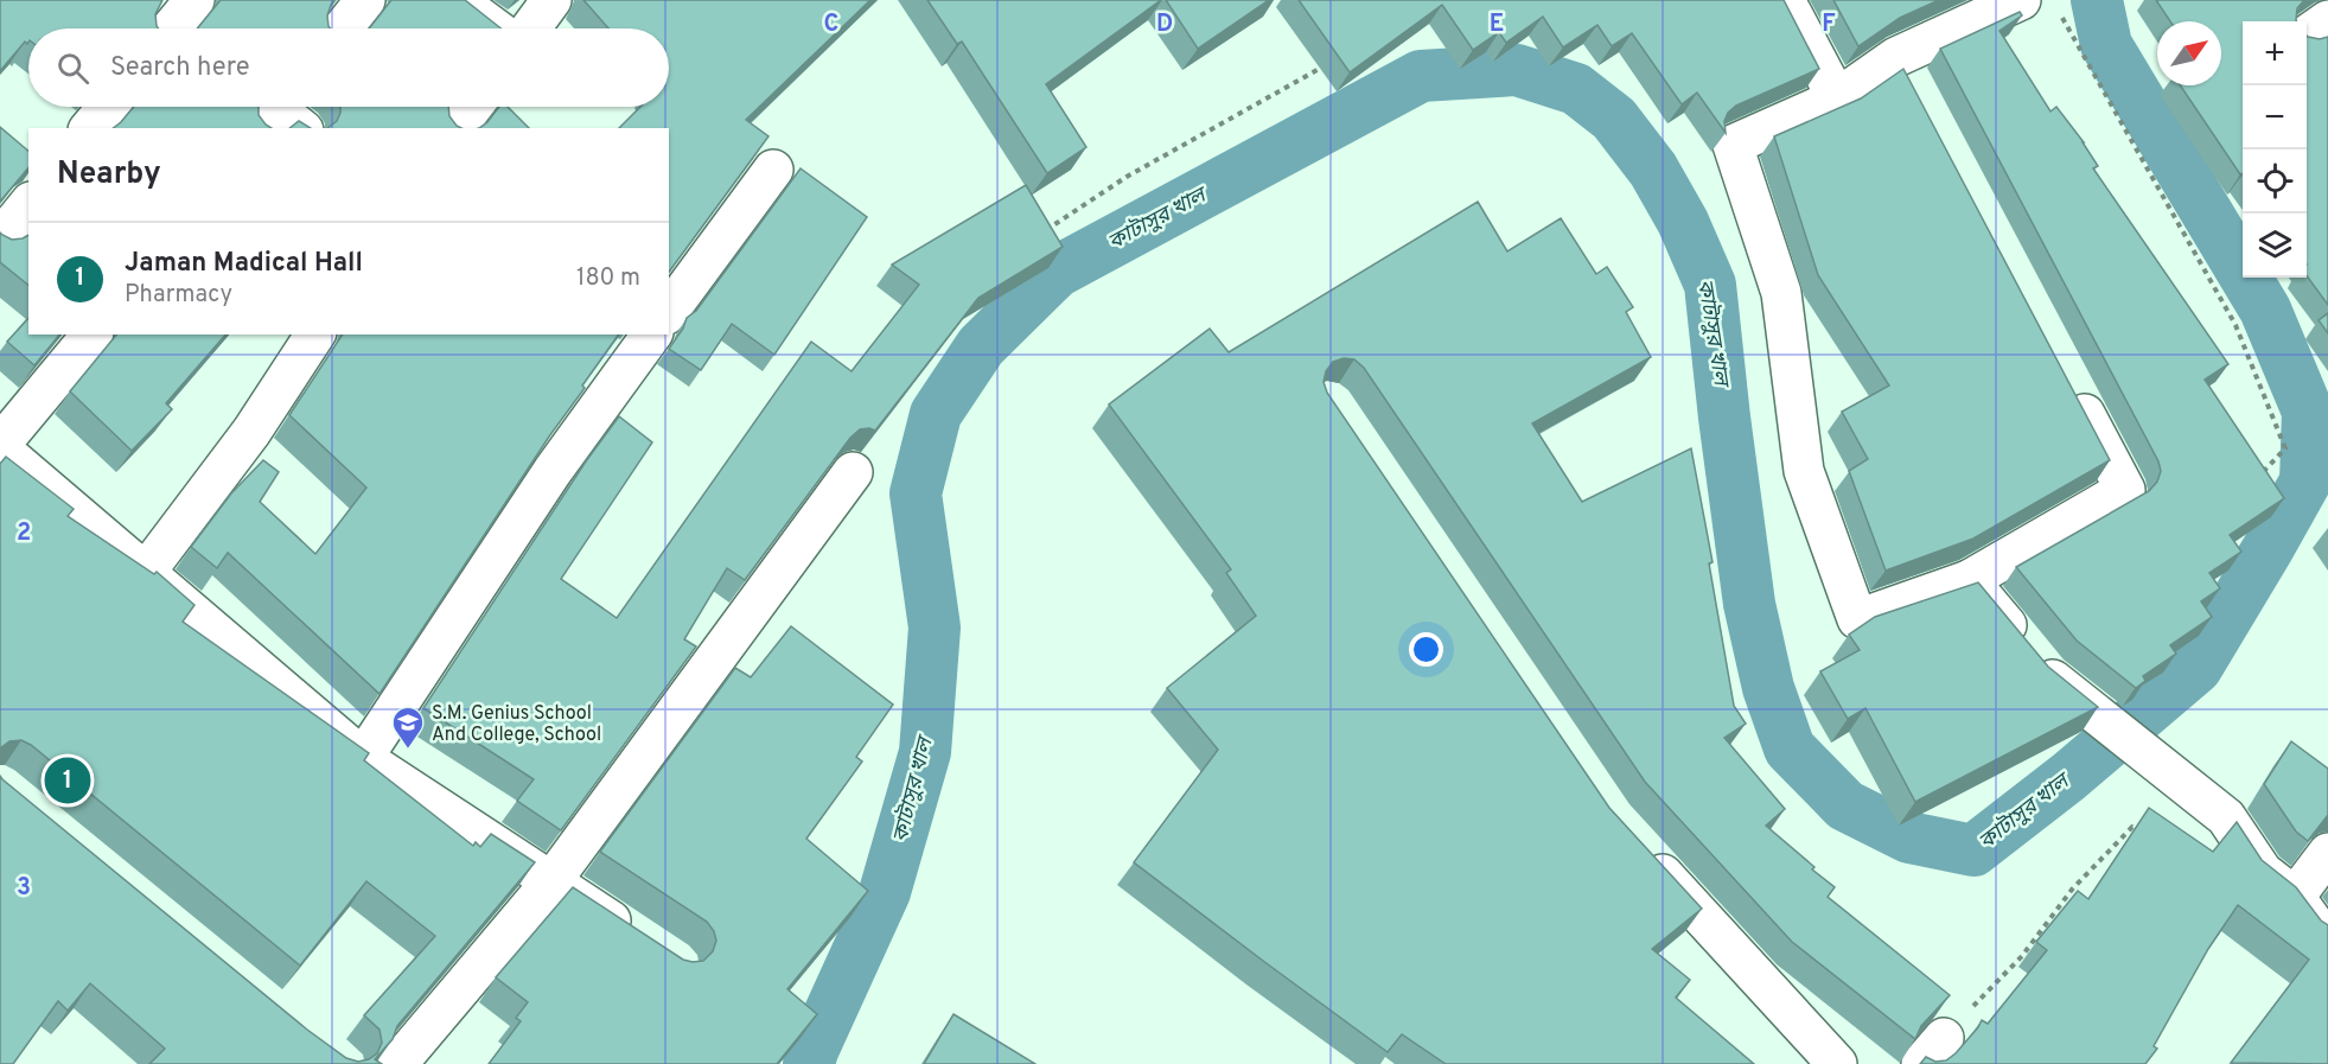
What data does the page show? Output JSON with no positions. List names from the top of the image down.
{
  "water": ["কাটাসুর খাল"],
  "places": {
    "school or university": ["S.M. Genius School And College, School"]
  },
  "north": "top right",
  "page": {
    "map_buttons": ["+", "−"],
    "search": "Search here",
    "heading": "Nearby",
    "list": [
      {
        "mark": "1",
        "name": "Jaman Madical Hall",
        "note": "Pharmacy",
        "value": "180 m"
      }
    ],
    "pins": "1"
  },
  "grid": {
    "columns": [
      "C",
      "D",
      "E",
      "F"
    ],
    "rows": ["2", "3"]
  }
}
